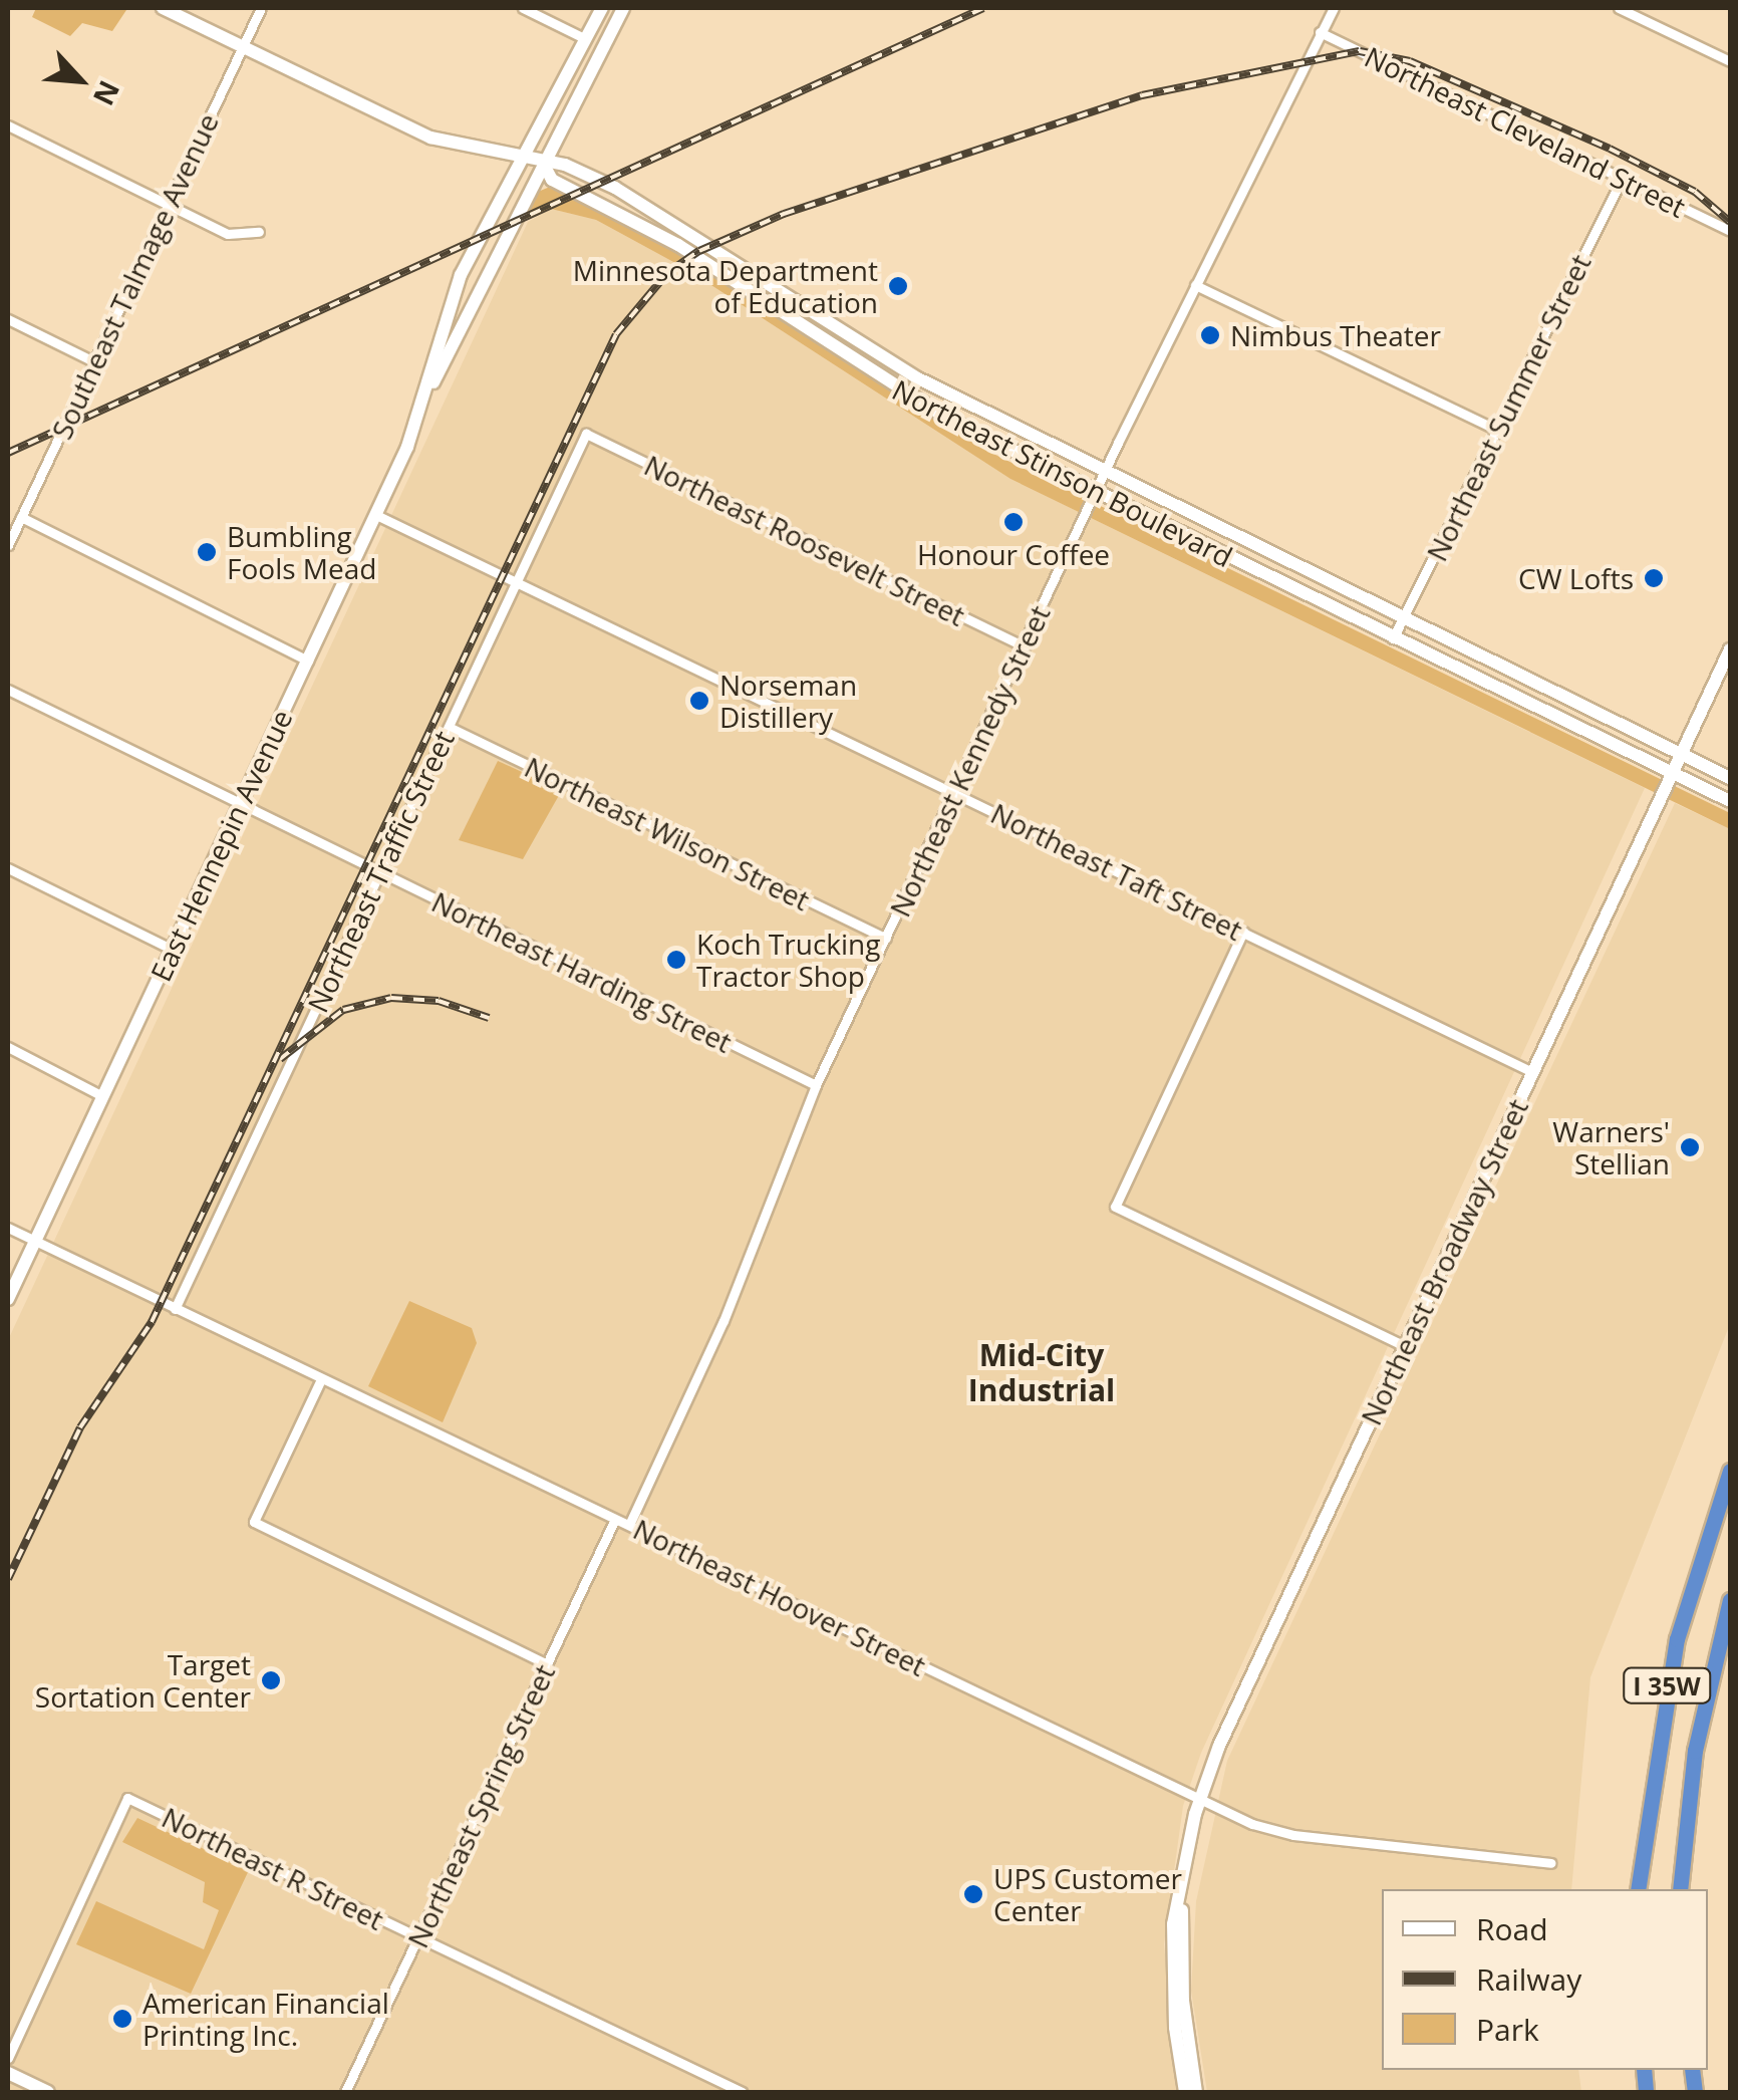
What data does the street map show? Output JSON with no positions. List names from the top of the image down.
{
  "streets": {
    "highway": ["I 35W"],
    "main road": ["Northeast Stinson Boulevard", "East Hennepin Avenue", "Northeast Broadway Street"],
    "street": [
      "Northeast Cleveland Street",
      "Southeast Talmage Avenue",
      "Northeast Summer Street",
      "Northeast Roosevelt Street",
      "Northeast Kennedy Street",
      "Northeast Wilson Street",
      "Northeast Traffic Street",
      "Northeast Taft Street",
      "Northeast Harding Street",
      "Northeast Hoover Street",
      "Northeast Spring Street",
      "Northeast R Street"
    ]
  },
  "crossings": [
    ["Northeast Cleveland Street", "Northeast Summer Street"],
    ["Northeast Cleveland Street", "Northeast Kennedy Street"],
    ["Northeast Summer Street", "Northeast Stinson Boulevard"],
    ["Northeast Stinson Boulevard", "Northeast Kennedy Street"],
    ["Northeast Stinson Boulevard", "East Hennepin Avenue"],
    ["Northeast Stinson Boulevard", "Northeast Broadway Street"],
    ["Northeast Roosevelt Street", "Northeast Kennedy Street"],
    ["Northeast Roosevelt Street", "Northeast Traffic Street"],
    ["Northeast Kennedy Street", "Northeast Wilson Street"],
    ["Northeast Kennedy Street", "Northeast Taft Street"],
    ["Northeast Kennedy Street", "Northeast Harding Street"],
    ["Northeast Kennedy Street", "Northeast Hoover Street"],
    ["Northeast Wilson Street", "Northeast Traffic Street"],
    ["East Hennepin Avenue", "Northeast Taft Street"],
    ["East Hennepin Avenue", "Northeast Harding Street"],
    ["East Hennepin Avenue", "Northeast Hoover Street"],
    ["Northeast Traffic Street", "Northeast Taft Street"],
    ["Northeast Traffic Street", "Northeast Harding Street"],
    ["Northeast Traffic Street", "Northeast Hoover Street"],
    ["Northeast Taft Street", "Northeast Broadway Street"],
    ["Northeast Broadway Street", "Northeast Hoover Street"],
    ["Northeast Hoover Street", "Northeast Spring Street"],
    ["Northeast Spring Street", "Northeast R Street"]
  ],
  "districts": ["Mid-City Industrial"],
  "places": [
    "Minnesota Department of Education",
    "Nimbus Theater",
    "Honour Coffee",
    "Bumbling Fools Mead",
    "CW Lofts",
    "Norseman Distillery",
    "Koch Trucking Tractor Shop",
    "Warners' Stellian",
    "Target Sortation Center",
    "UPS Customer Center",
    "American Financial Printing Inc."
  ],
  "legend": ["Road", "Railway", "Park"],
  "north": "bottom right"
}
